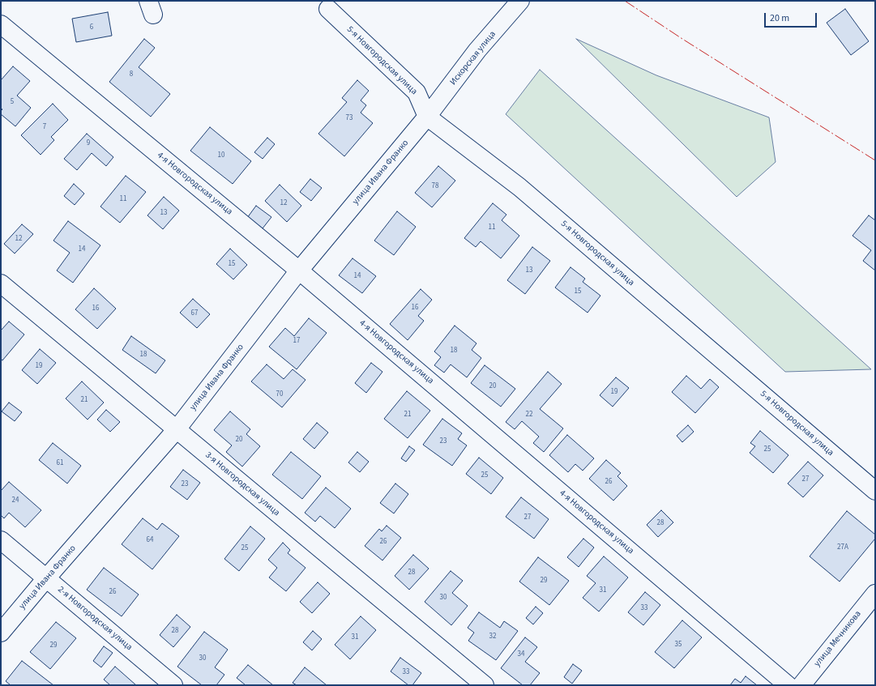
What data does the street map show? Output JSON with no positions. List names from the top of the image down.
{
  "streets": {
    "street": [
      "Искорская улица",
      "5-я Новгородская улица",
      "улица Ивана Франко",
      "4-я Новгородская улица",
      "3-я Новгородская улица",
      "2-я Новгородская улица",
      "улица Мечникова"
    ]
  },
  "crossings": [
    ["Искорская улица", "5-я Новгородская улица"],
    ["Искорская улица", "улица Ивана Франко"],
    ["5-я Новгородская улица", "улица Ивана Франко"],
    ["улица Ивана Франко", "4-я Новгородская улица"],
    ["улица Ивана Франко", "3-я Новгородская улица"],
    ["улица Ивана Франко", "2-я Новгородская улица"]
  ],
  "house_numbers": [
    "6",
    "8",
    "5",
    "73",
    "7",
    "9",
    "10",
    "78",
    "11",
    "12",
    "13",
    "11",
    "12",
    "14",
    "15",
    "13",
    "14",
    "15",
    "16",
    "16",
    "67",
    "17",
    "18",
    "18",
    "19",
    "20",
    "19",
    "70",
    "21",
    "21",
    "22",
    "20",
    "23",
    "25",
    "61",
    "25",
    "27",
    "26",
    "23",
    "24",
    "27",
    "28",
    "64",
    "26",
    "27А",
    "25",
    "28",
    "29",
    "31",
    "26",
    "30",
    "33",
    "28",
    "32",
    "31",
    "35",
    "29",
    "34",
    "30",
    "33"
  ],
  "scale_bar": "20 m"
}
